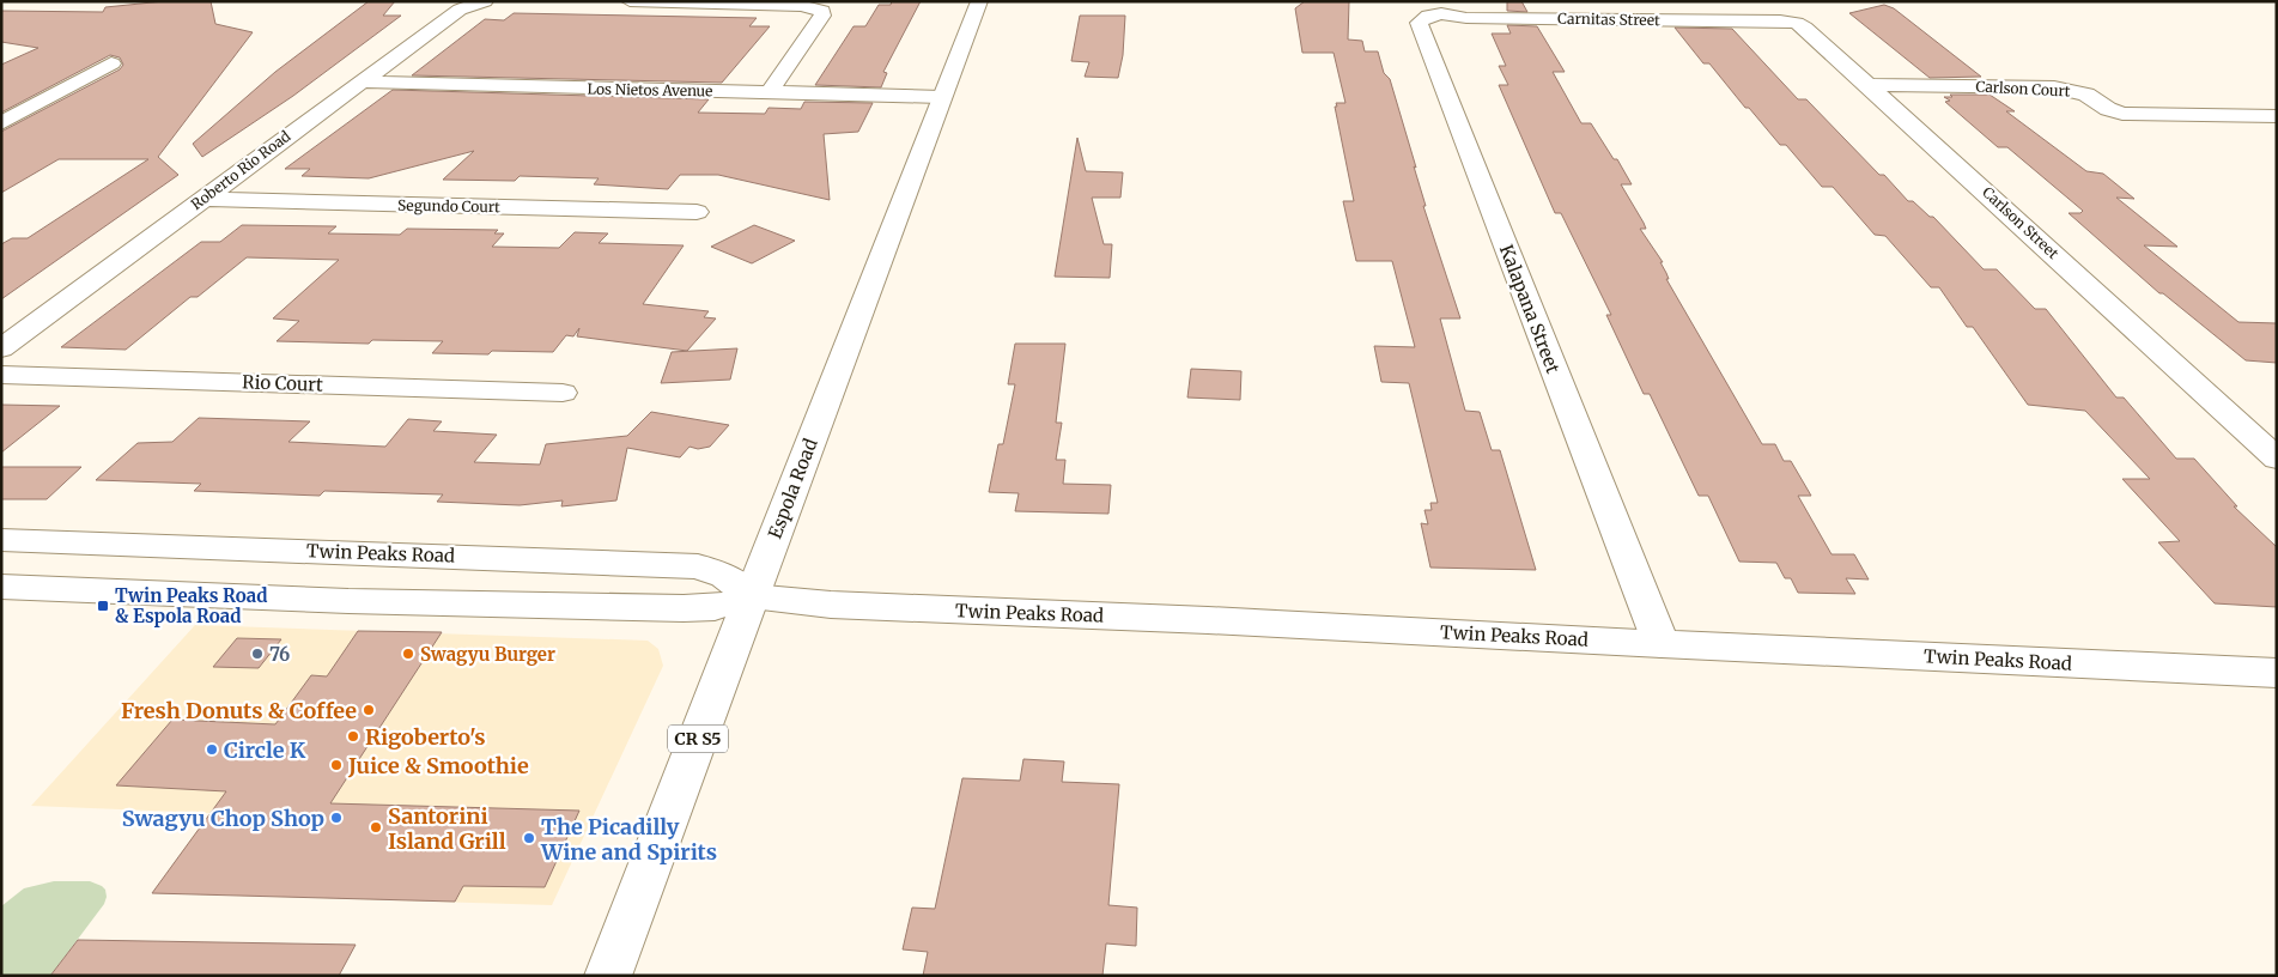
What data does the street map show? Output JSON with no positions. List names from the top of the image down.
{
  "streets": {
    "street": [
      "Carnitas Street",
      "Carlson Court",
      "Los Nietos Avenue",
      "Roberto Rio Road",
      "Segundo Court",
      "Carlson Street",
      "Kalapana Street",
      "Rio Court",
      "Espola Road",
      "Twin Peaks Road",
      "CR S5"
    ]
  },
  "crossings": [
    ["Carnitas Street", "Carlson Street"],
    ["Carnitas Street", "Kalapana Street"],
    ["Carlson Court", "Carlson Street"],
    ["Los Nietos Avenue", "Roberto Rio Road"],
    ["Los Nietos Avenue", "Espola Road"],
    ["Roberto Rio Road", "Segundo Court"],
    ["Kalapana Street", "Twin Peaks Road"],
    ["Espola Road", "Twin Peaks Road"]
  ],
  "places": {
    "transit": ["Twin Peaks Road & Espola Road"],
    "other": [
      "76",
      "Swagyu Burger",
      "Fresh Donuts & Coffee",
      "Rigoberto's",
      "Circle K",
      "Juice & Smoothie",
      "Swagyu Chop Shop",
      "Santorini Island Grill",
      "The Picadilly Wine and Spirits"
    ]
  }
}
